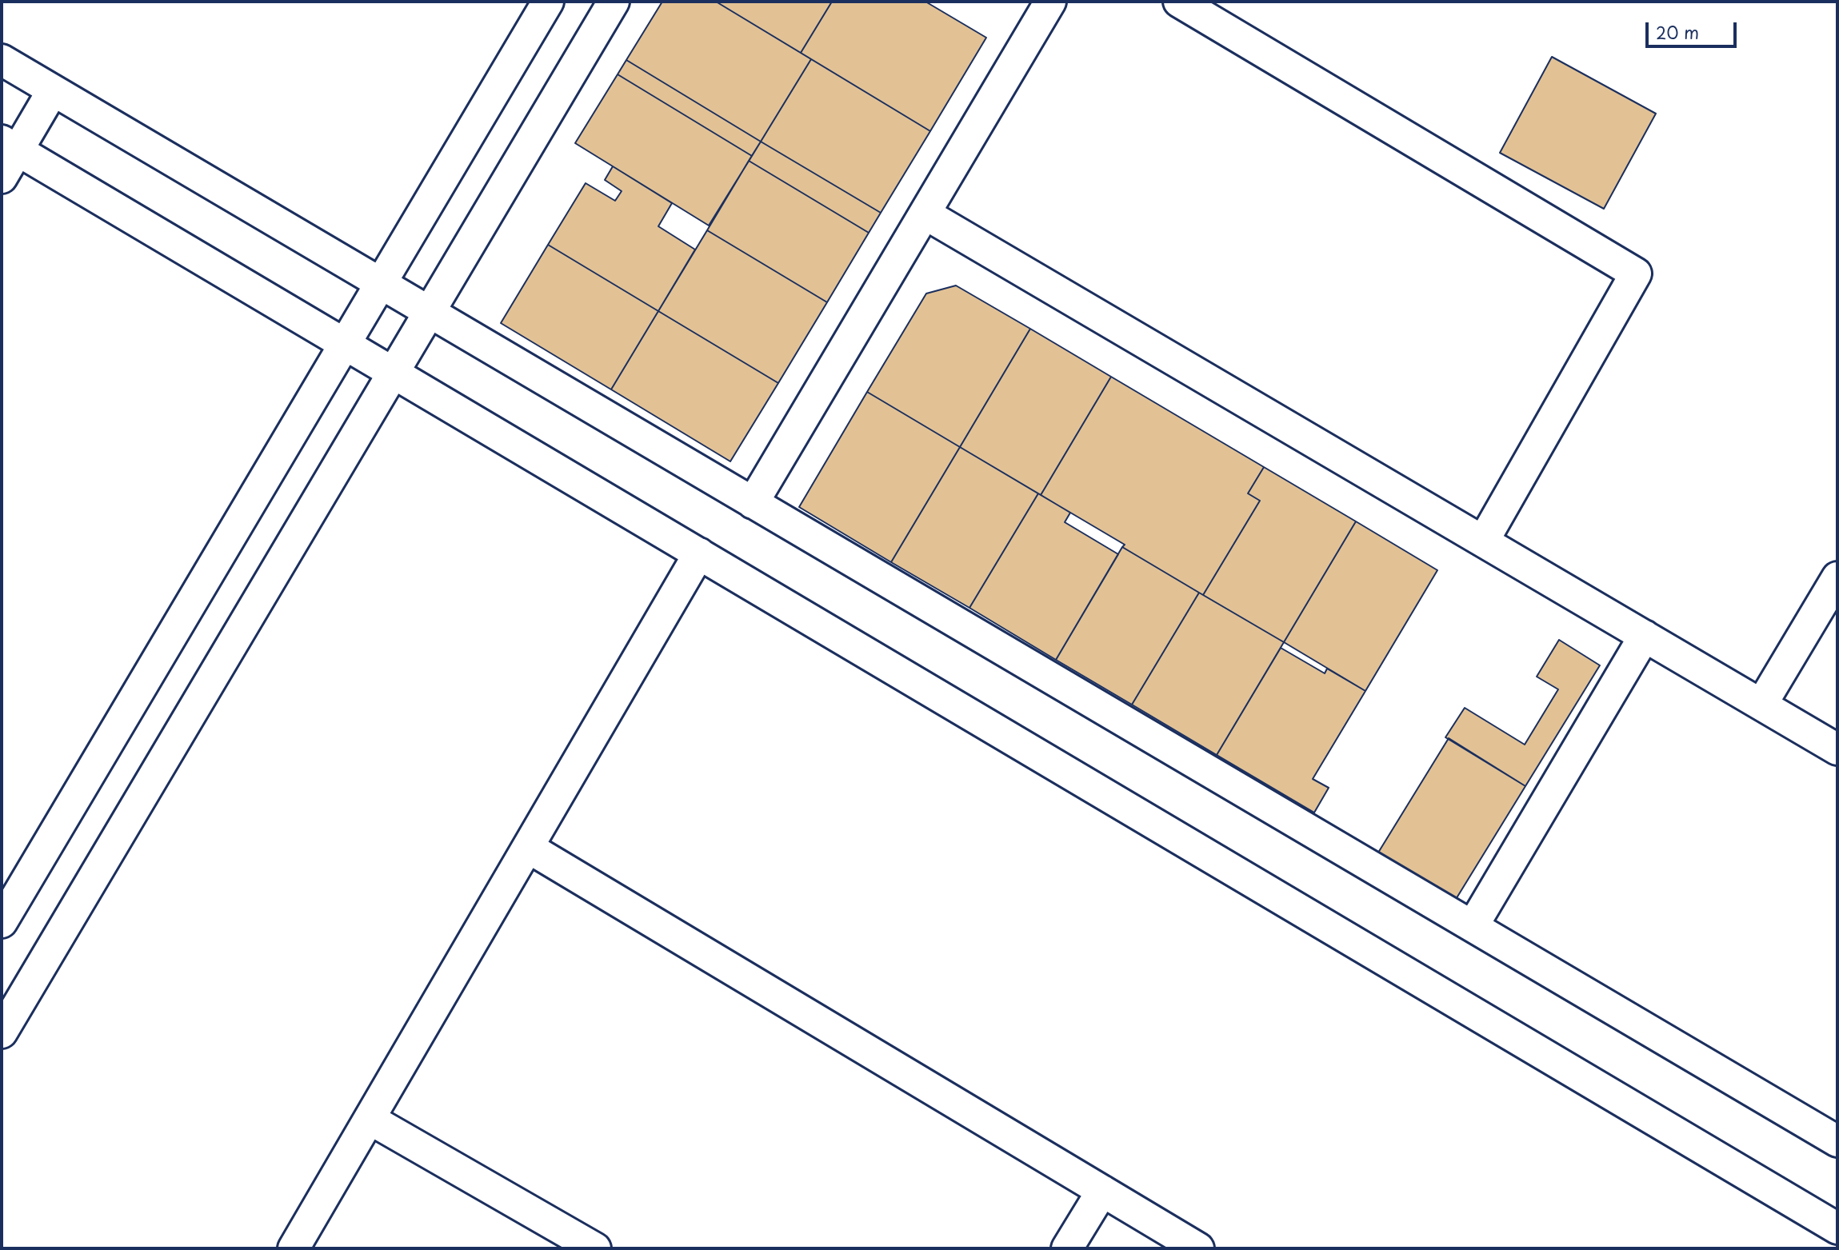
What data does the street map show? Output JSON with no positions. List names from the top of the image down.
{
  "scale_bar": "20 m"
}
